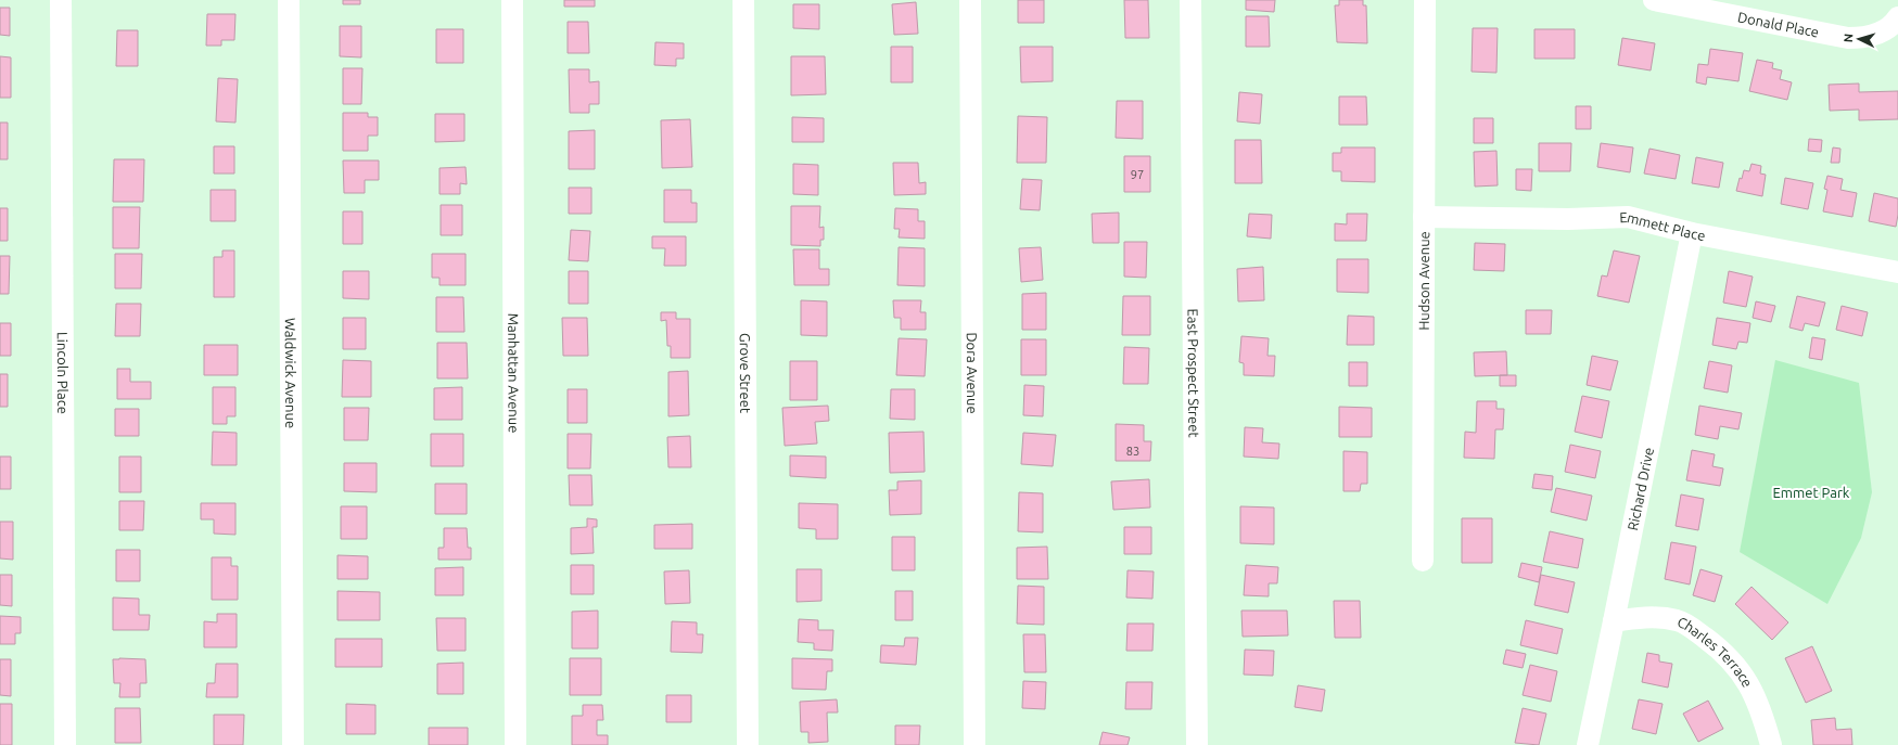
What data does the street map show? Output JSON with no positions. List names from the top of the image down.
{
  "streets": {
    "street": [
      "Donald Place",
      "Emmett Place",
      "Hudson Avenue",
      "Lincoln Place",
      "Waldwick Avenue",
      "Manhattan Avenue",
      "Grove Street",
      "Dora Avenue",
      "East Prospect Street",
      "Richard Drive",
      "Charles Terrace"
    ]
  },
  "crossings": [
    ["Emmett Place", "Hudson Avenue"],
    ["Emmett Place", "Richard Drive"],
    ["Richard Drive", "Charles Terrace"]
  ],
  "parks": ["Emmet Park"],
  "house_numbers": ["97", "83"],
  "north": "left"
}
